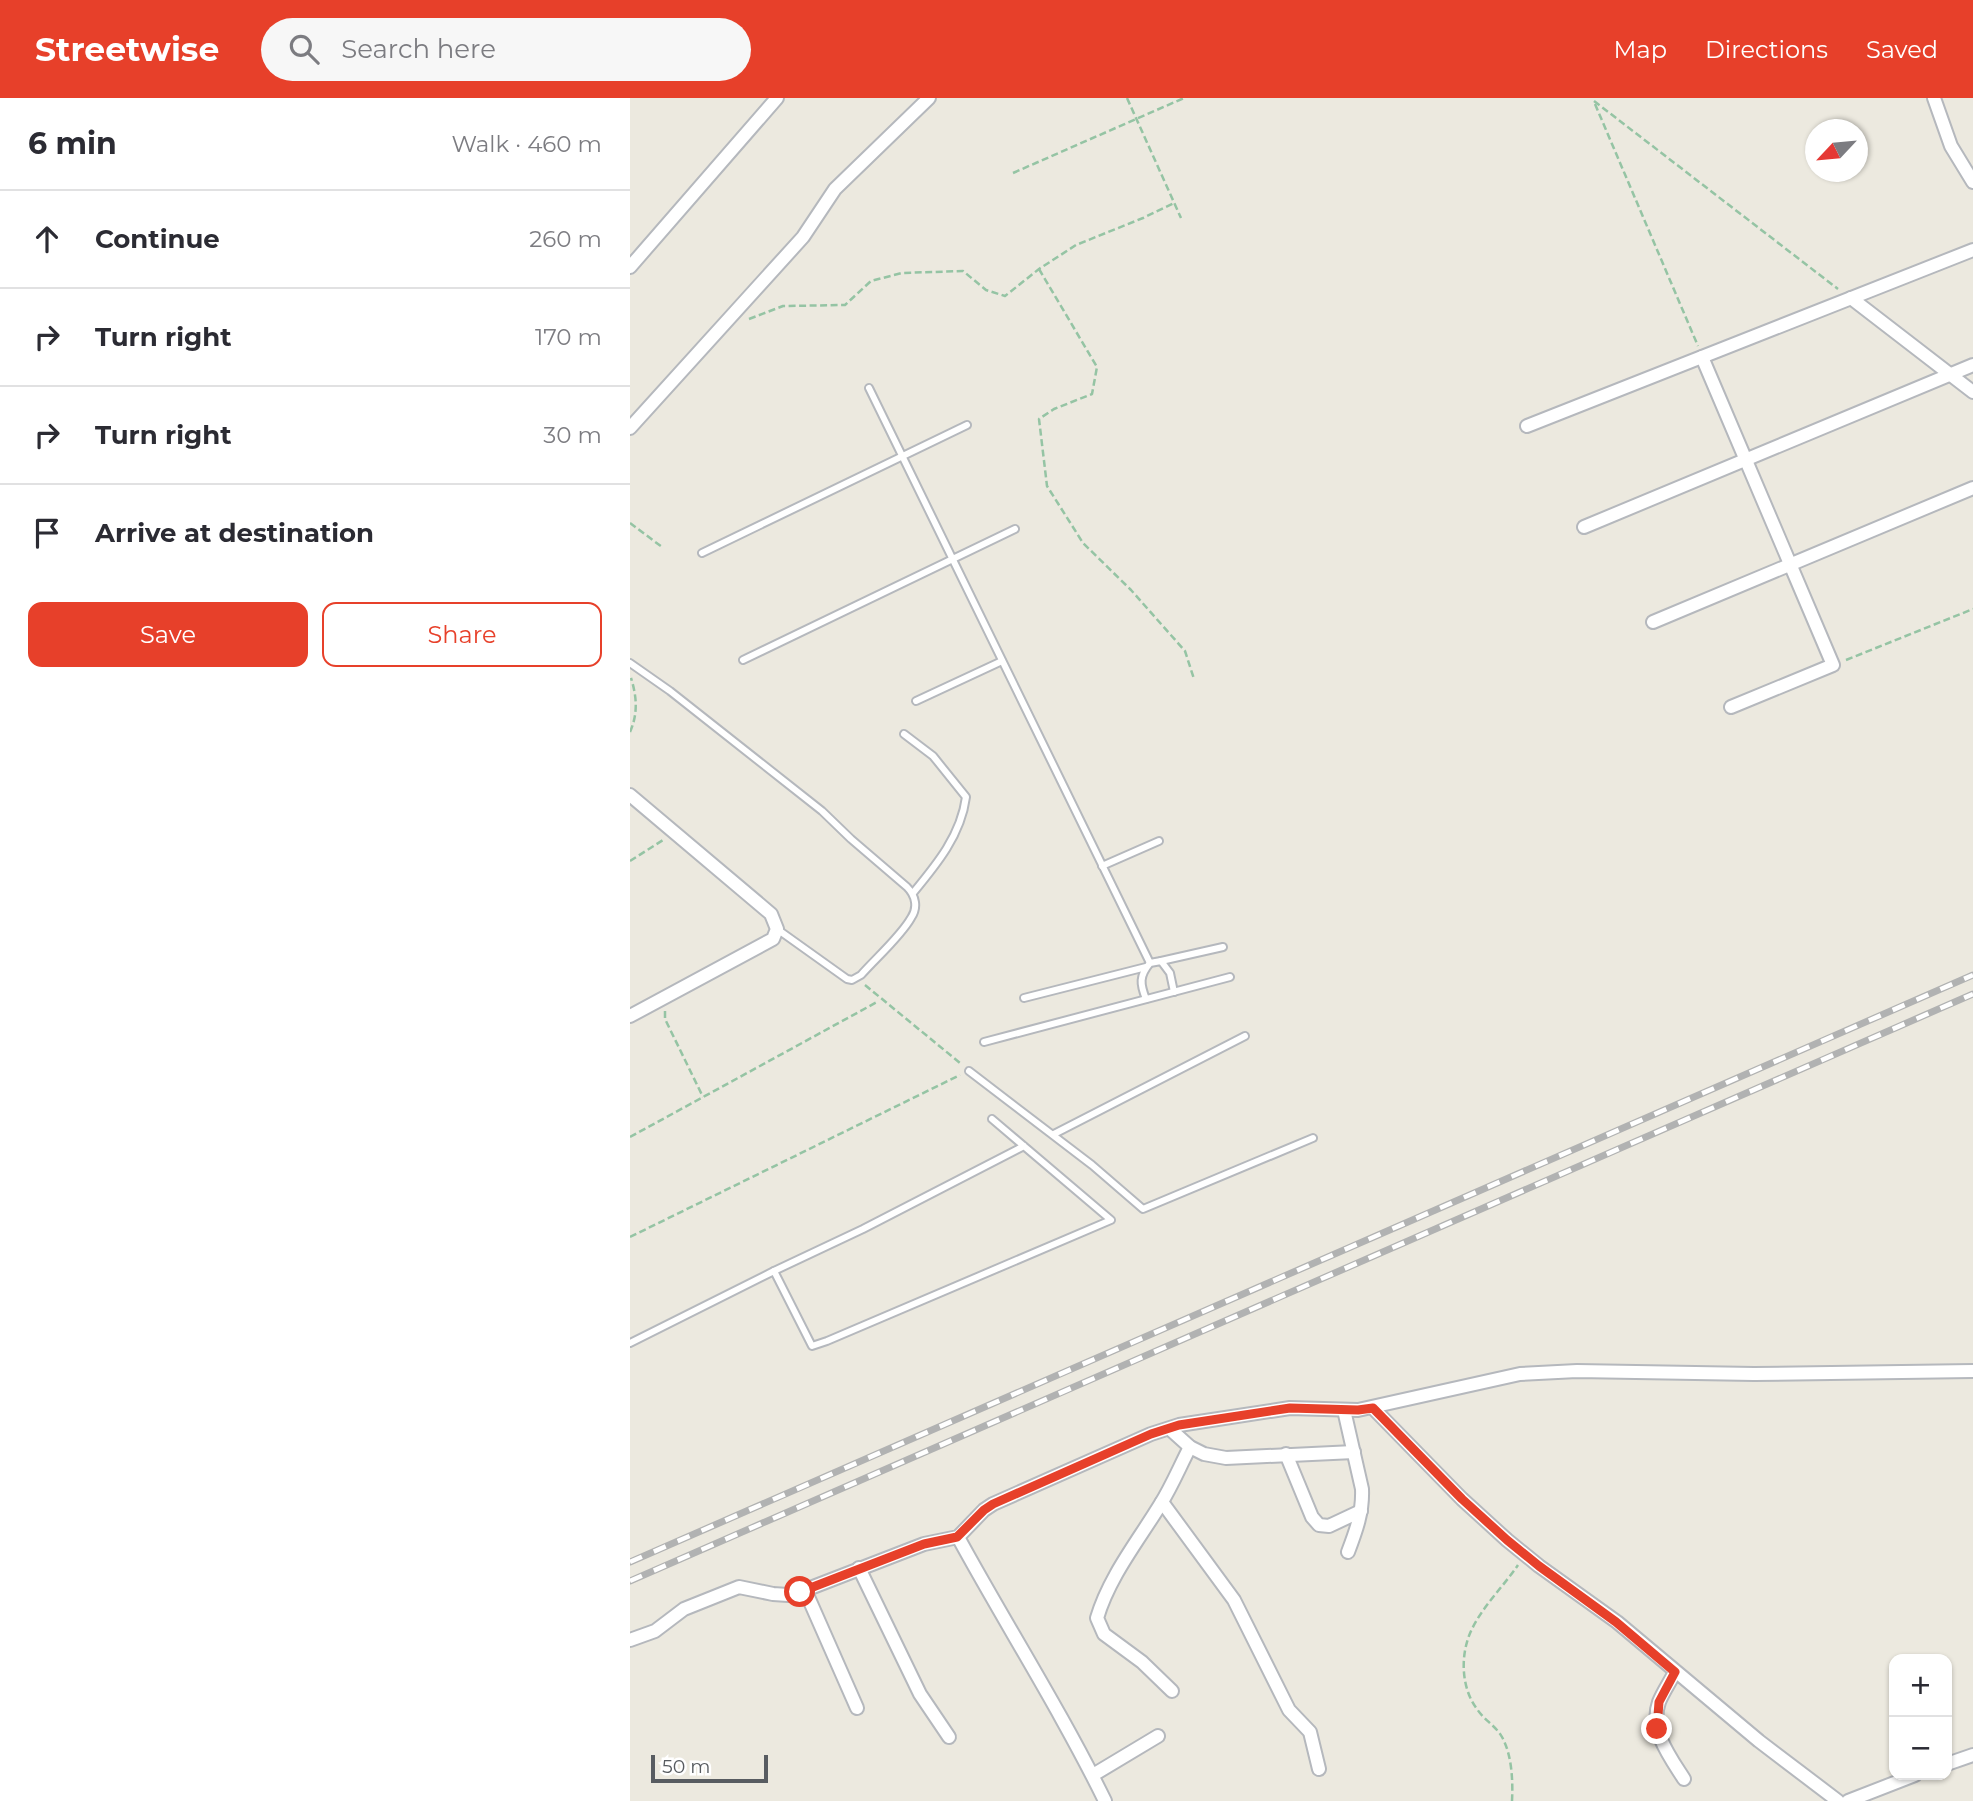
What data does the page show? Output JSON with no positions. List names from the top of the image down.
{
  "scale_bar": "50 m",
  "north": "bottom left",
  "page": {
    "header": "Streetwise",
    "search": "Search here",
    "nav": ["Map", "Directions", "Saved"],
    "heading": ["6 min", "Walk · 460 m"],
    "list": [
      ["Continue", "260 m"],
      ["Turn right", "170 m"],
      ["Turn right", "30 m"],
      "Arrive at destination"
    ],
    "buttons": ["Save", "Share"],
    "map_buttons": ["+", "−"],
    "scale": "50 m"
  }
}
